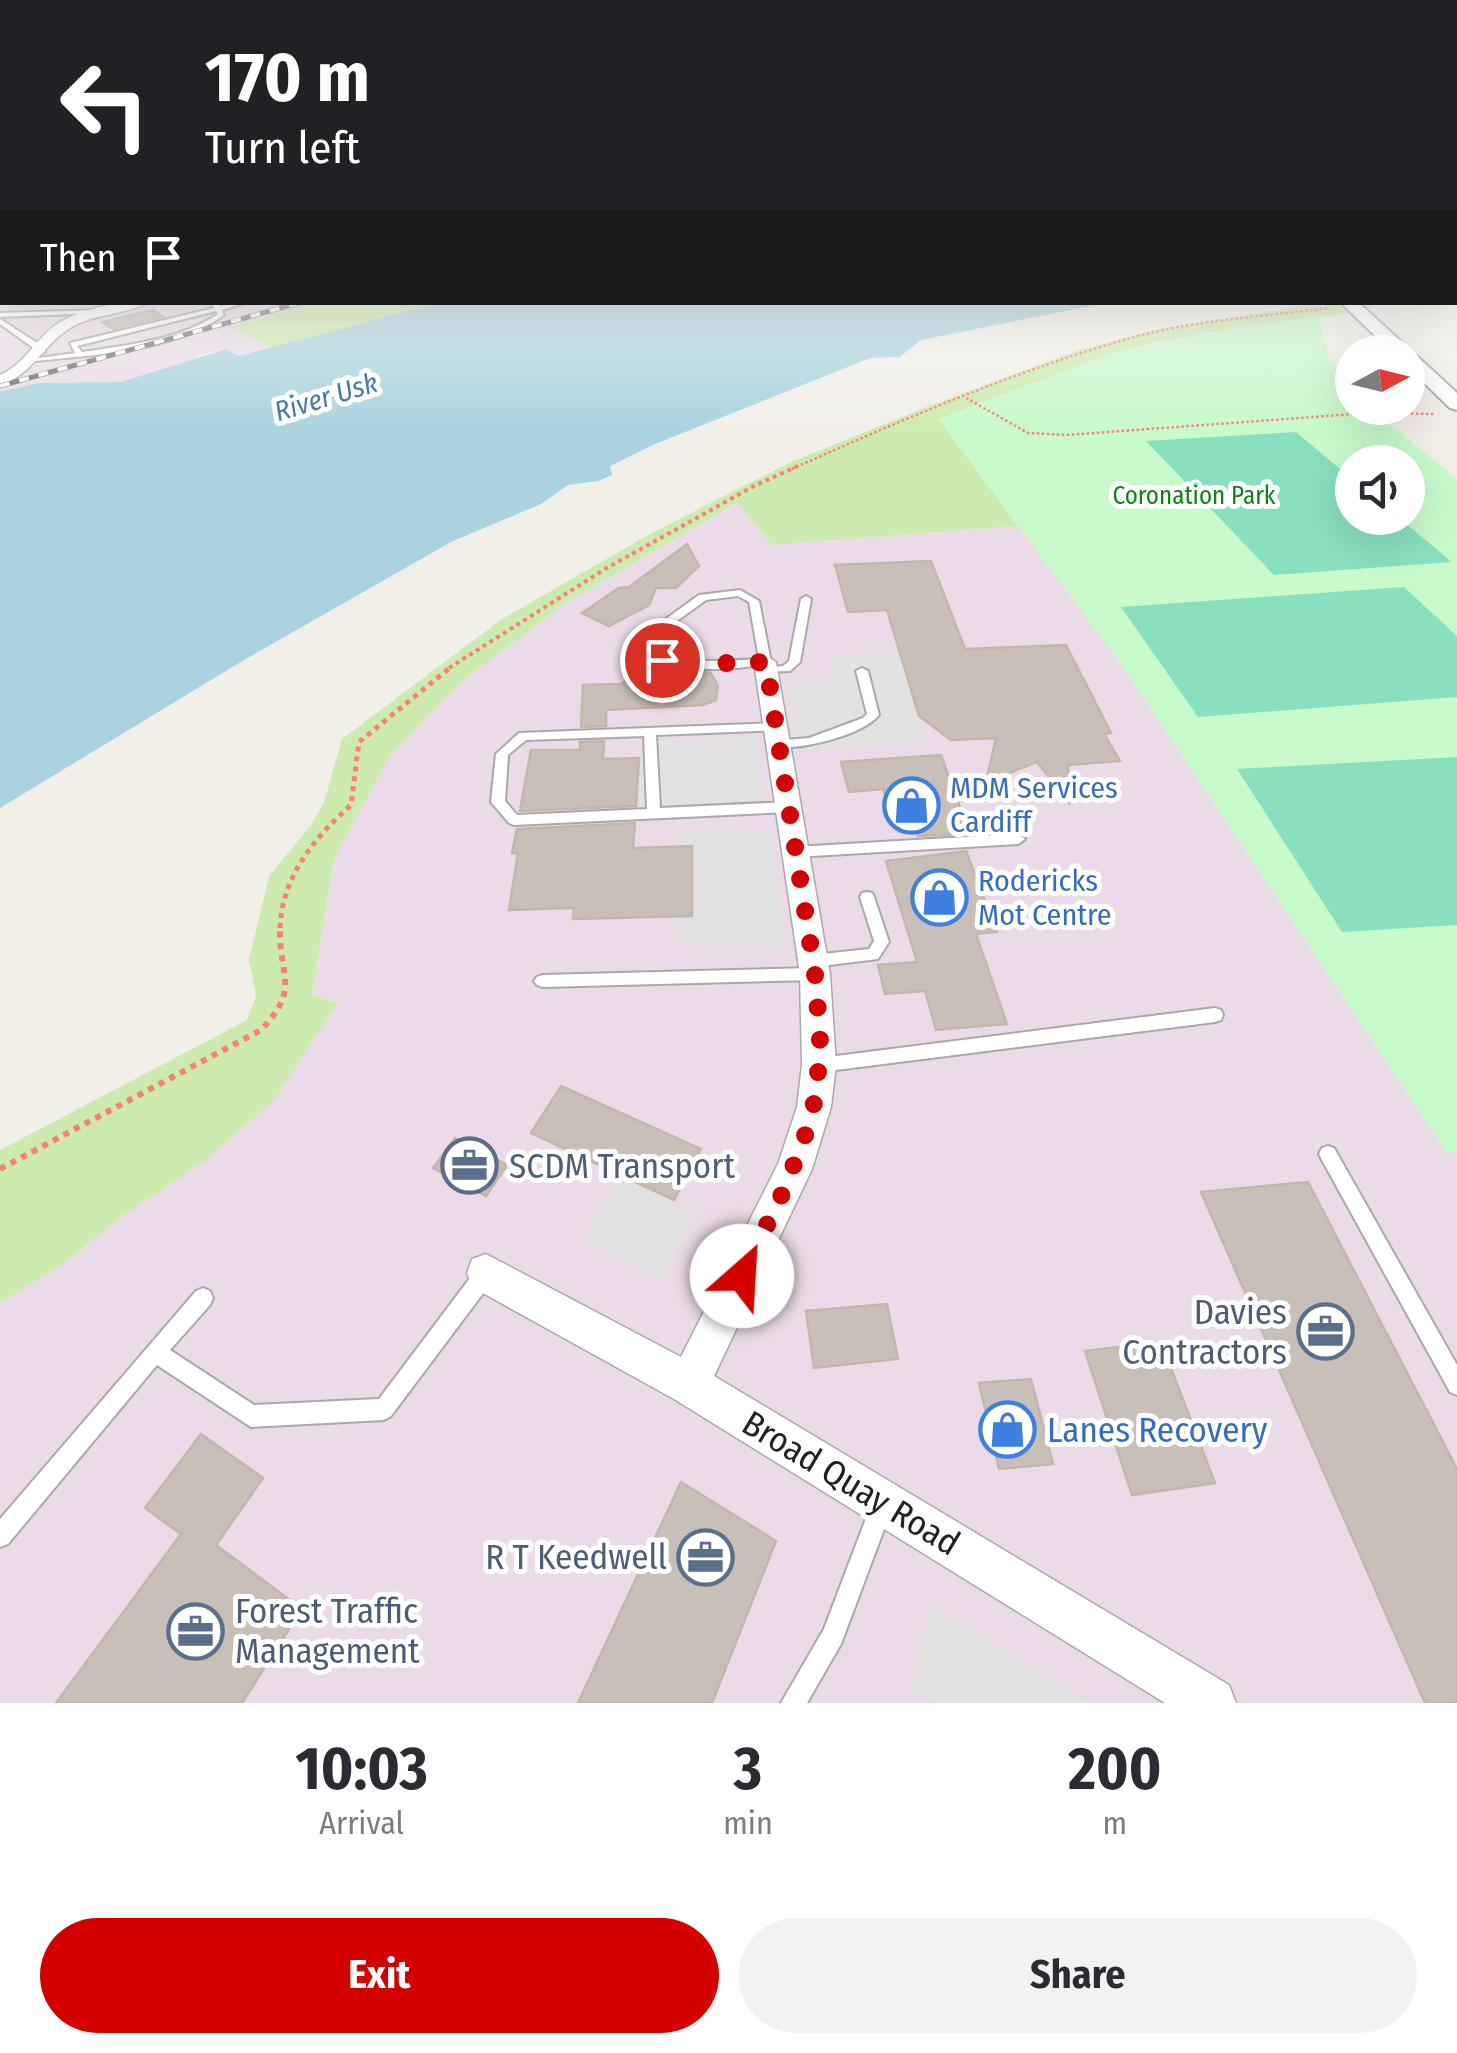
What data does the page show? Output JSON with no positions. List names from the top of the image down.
{
  "streets": {
    "street": ["Broad Quay Road"]
  },
  "water": ["River Usk"],
  "parks": ["Coronation Park"],
  "places": {
    "shop": ["MDM Services Cardiff", "Rodericks Mot Centre", "Lanes Recovery"],
    "office": [
      "SCDM Transport",
      "Davies Contractors",
      "R T Keedwell",
      "Forest Traffic Management"
    ]
  },
  "north": "right",
  "page": {
    "turn": ["170 m", "Turn left"],
    "then": "Then",
    "eta": [
      "10:03",
      "Arrival",
      "3",
      "min",
      "200",
      "m"
    ],
    "buttons": ["Exit", "Share"]
  }
}
